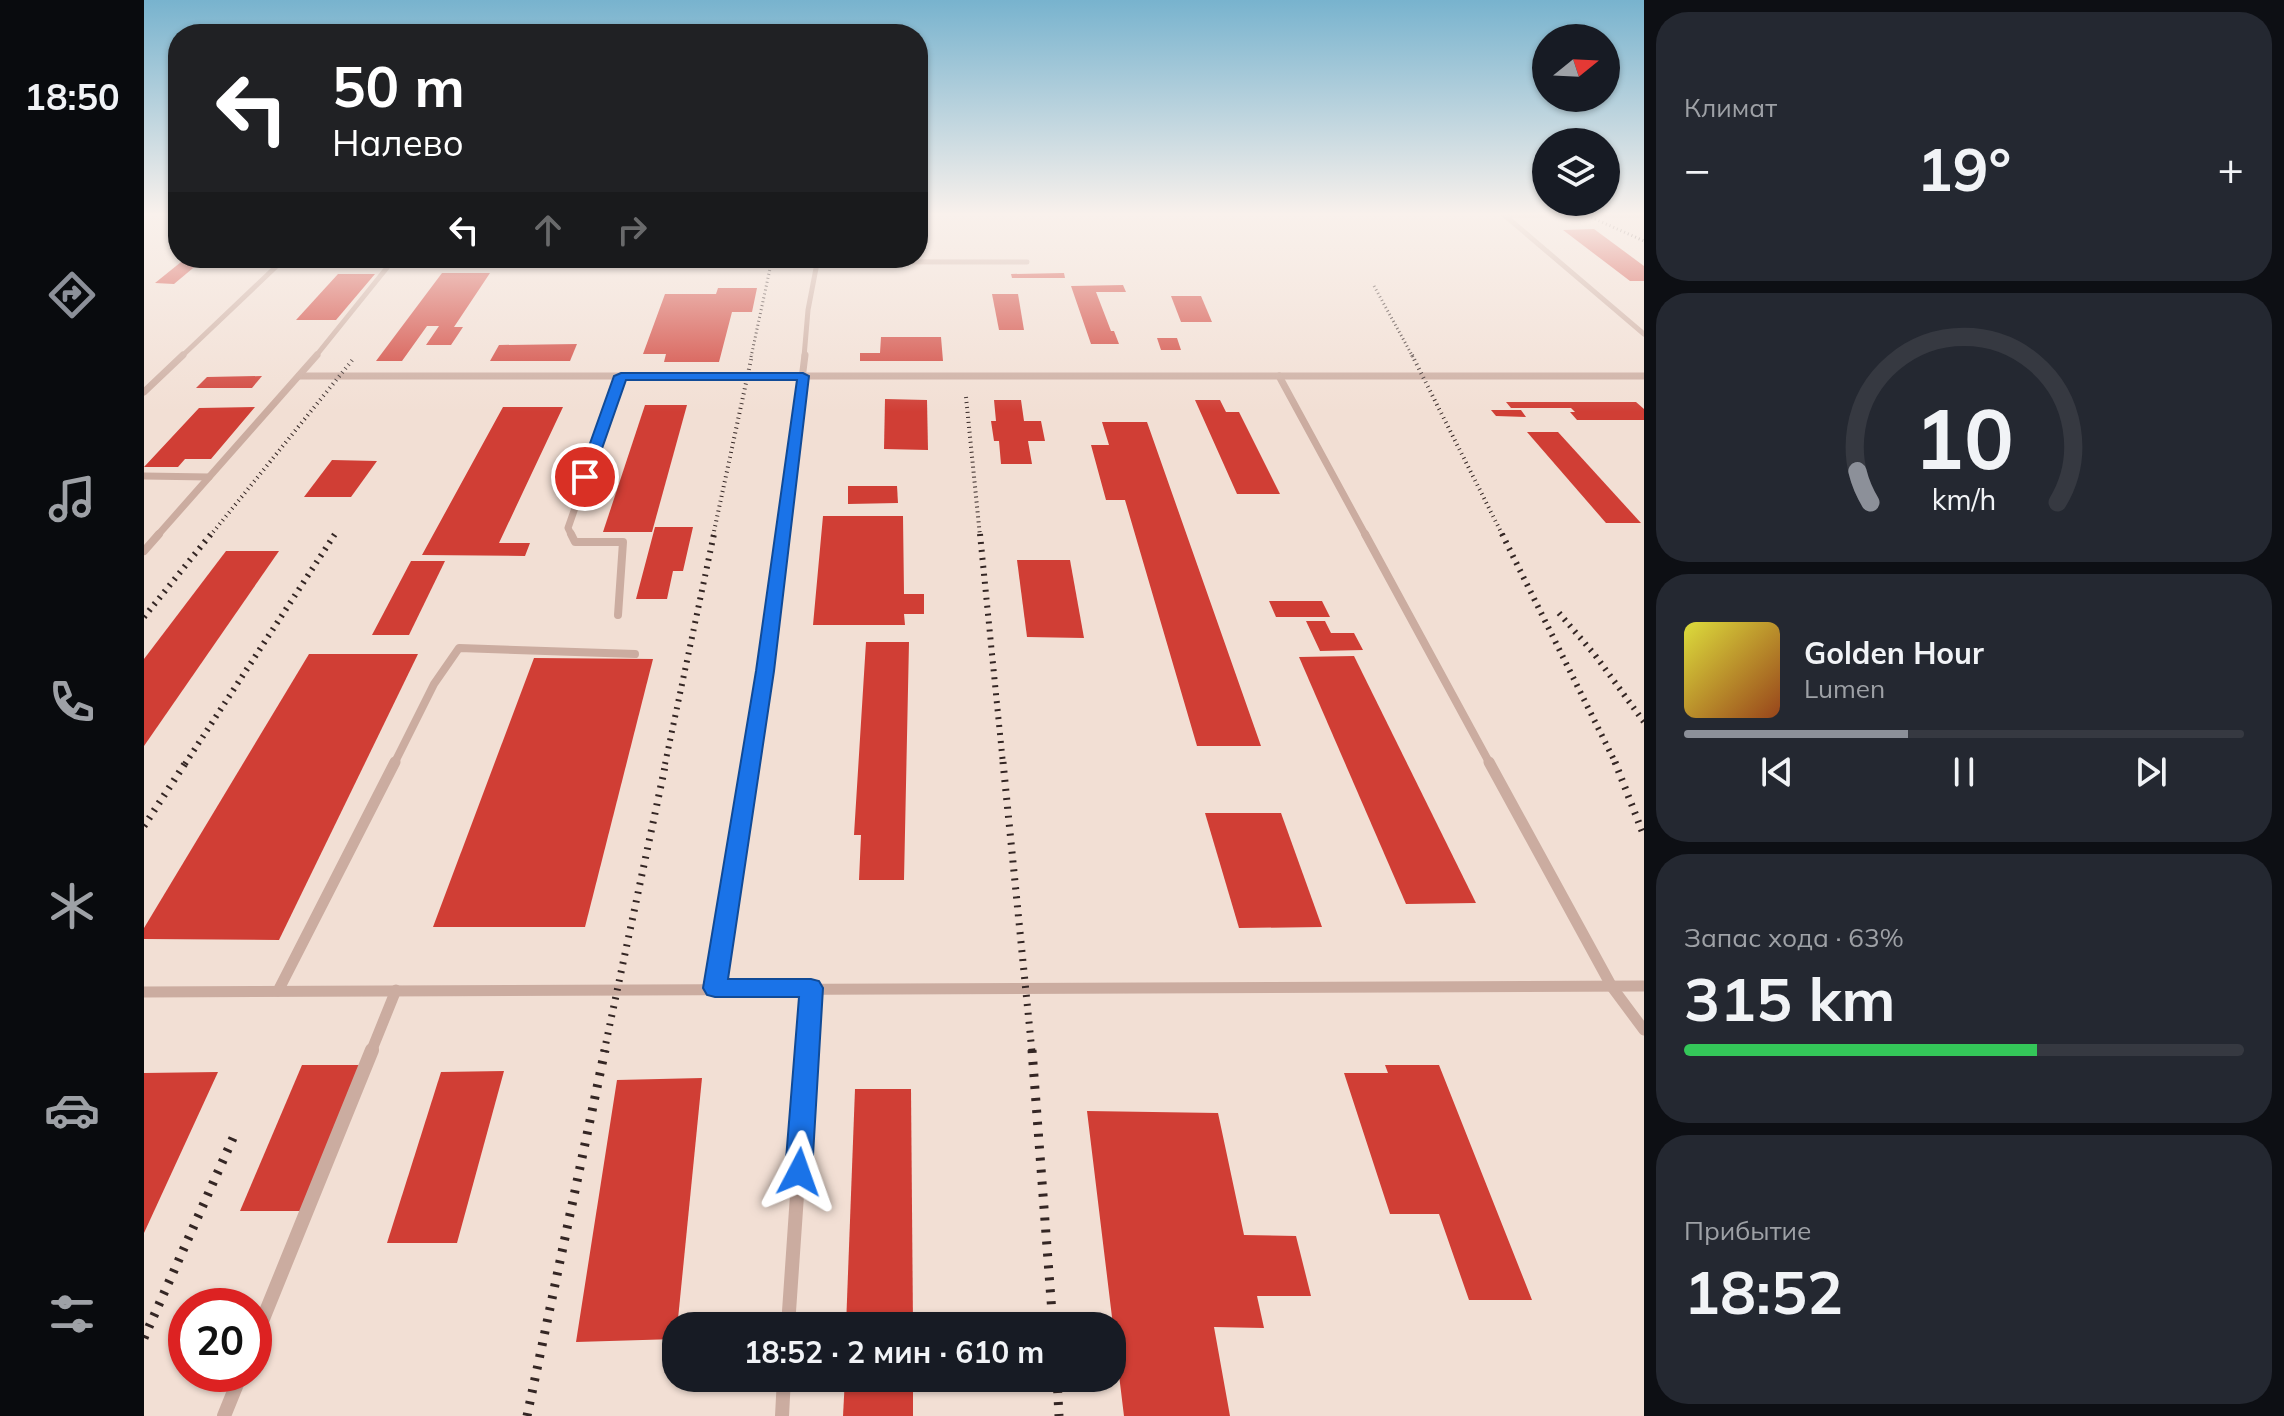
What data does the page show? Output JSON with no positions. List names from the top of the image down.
{
  "north": "right",
  "page": {
    "tabs": "18:50",
    "tile": [
      "Климат",
      ["Запас хода · 63%", "315 km"],
      ["Прибытие", "18:52"]
    ],
    "turn": ["50 m", "Налево"],
    "heat": ["−", "19°", "+"],
    "song": ["Golden Hour", "Lumen"],
    "limit": "20",
    "trip": "18:52 · 2 мин · 610 m",
    "gauge": ["10", "km/h"]
  }
}
